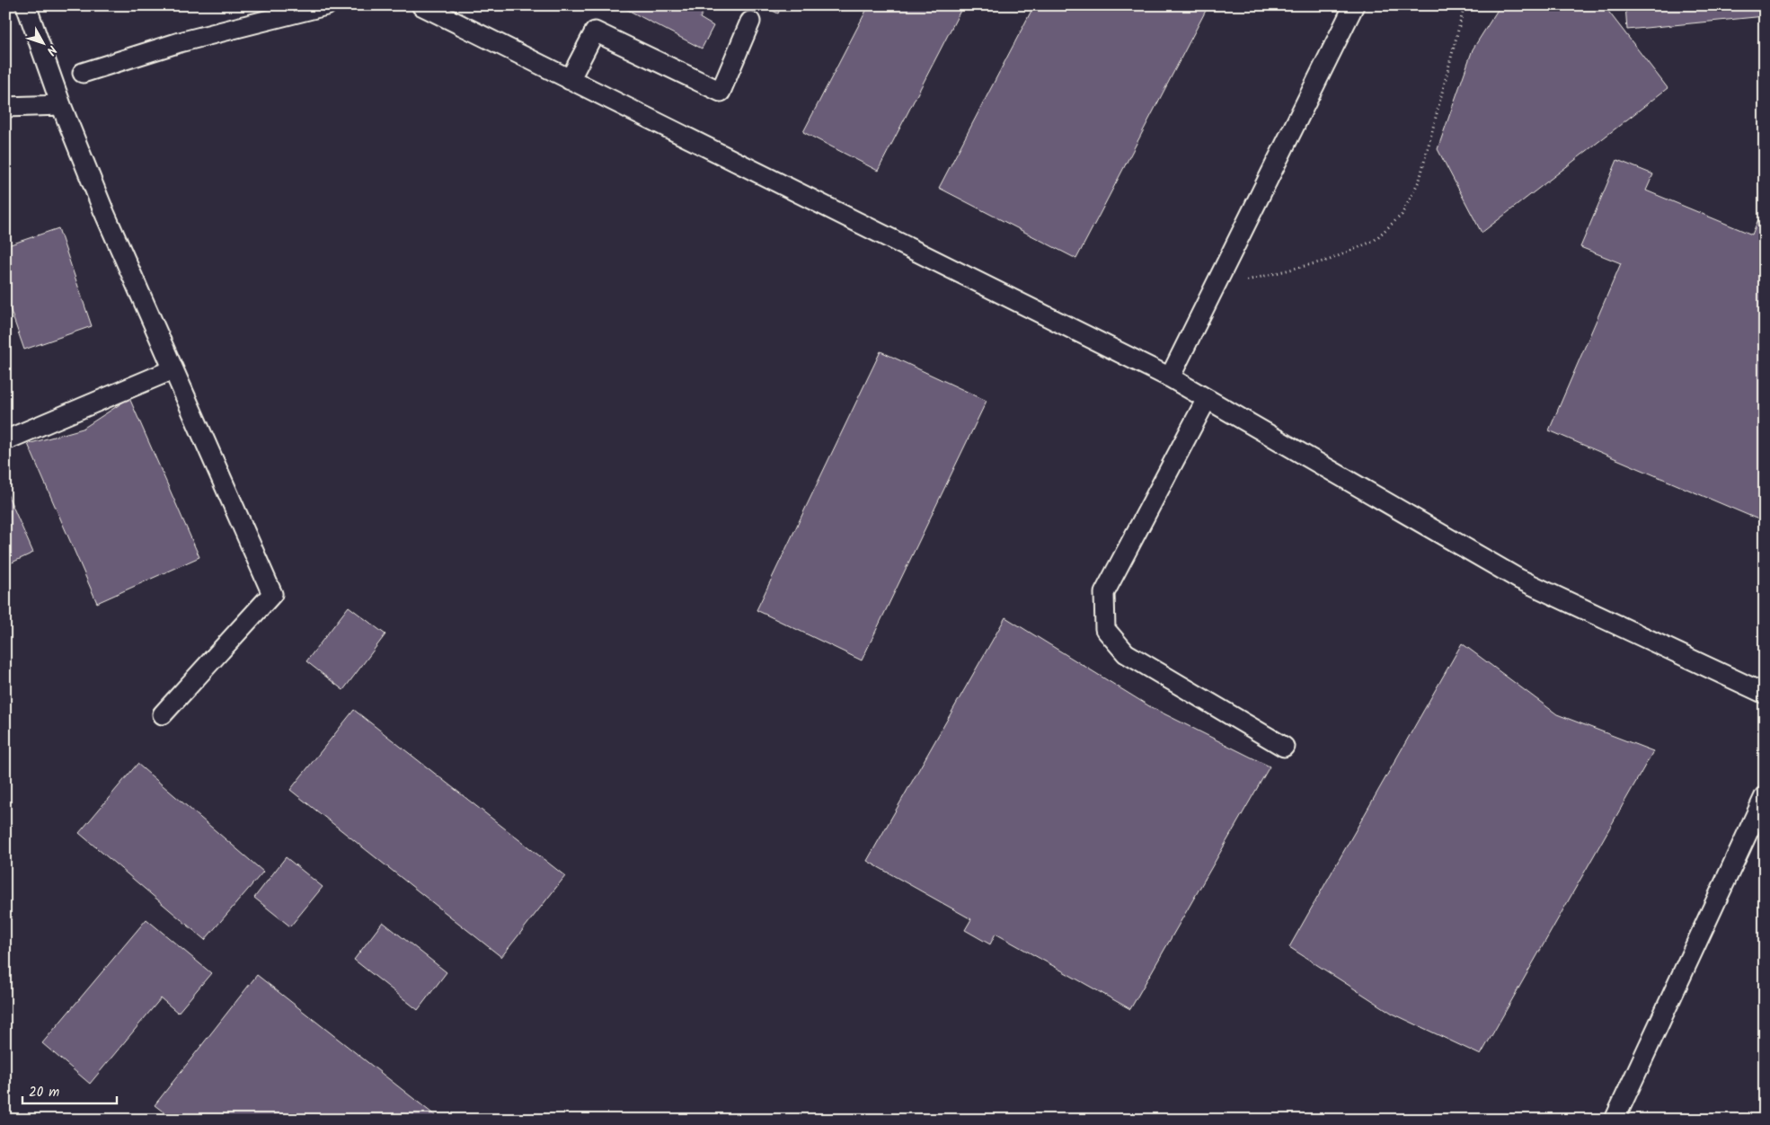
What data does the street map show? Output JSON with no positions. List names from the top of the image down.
{
  "scale_bar": "20 m",
  "north": "bottom right"
}
